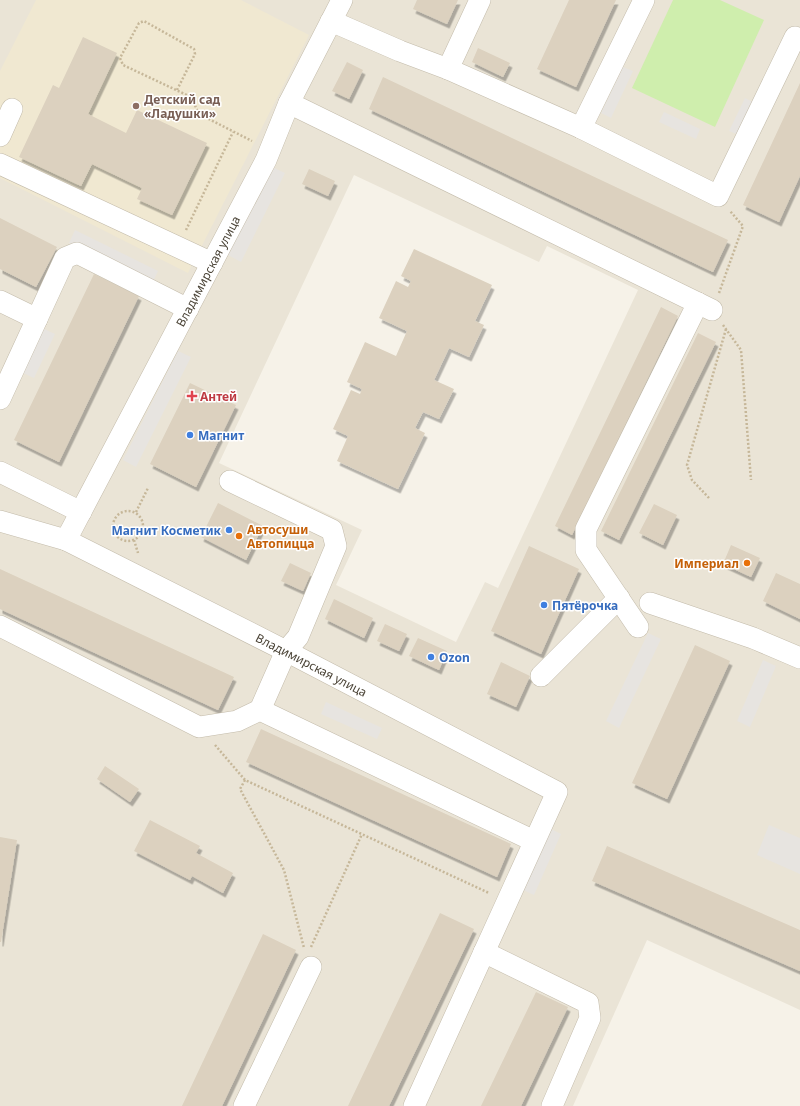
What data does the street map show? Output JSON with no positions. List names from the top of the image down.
{
  "streets": {
    "street": ["Владимирская улица"]
  },
  "places": {
    "other": [
      "Детский сад «Ладушки»",
      "Магнит",
      "Магнит Косметик",
      "Автосуши Автопицца",
      "Империал",
      "Пятёрочка",
      "Ozon"
    ],
    "health": ["Антей"]
  }
}
